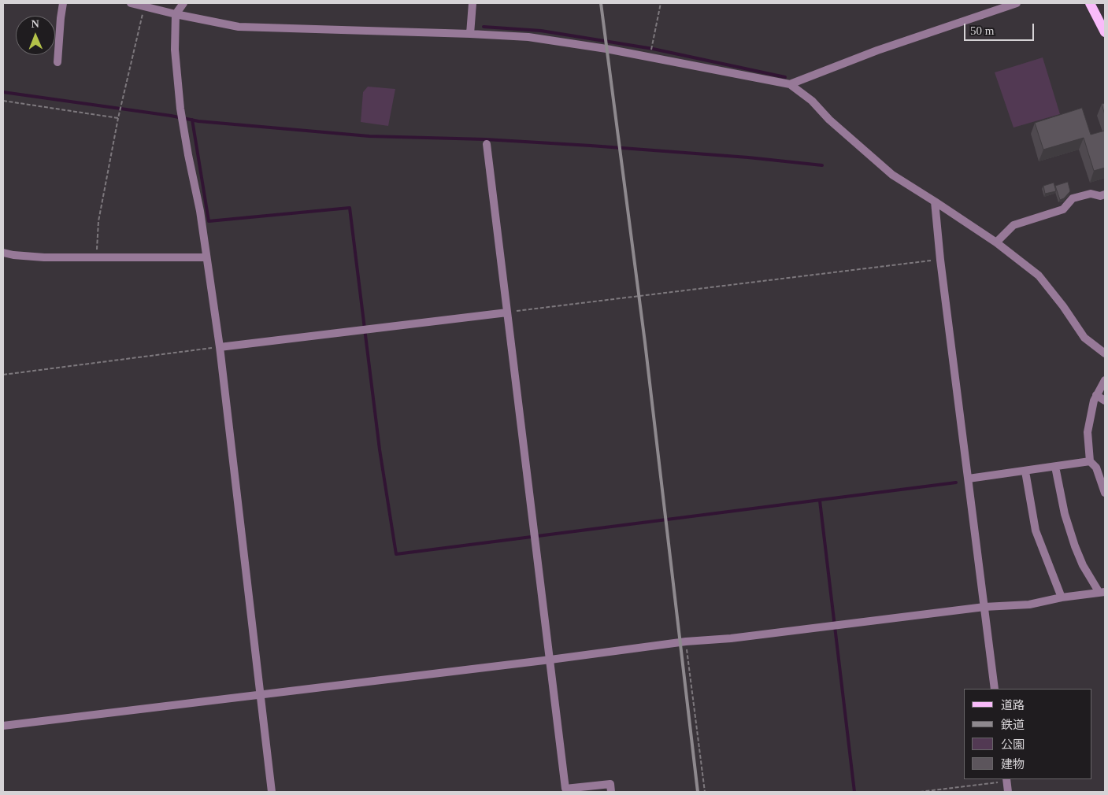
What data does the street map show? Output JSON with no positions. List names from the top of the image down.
{
  "legend": [
    "道路",
    "鉄道",
    "公園",
    "建物"
  ],
  "scale_bar": "50 m",
  "north": "top"
}
